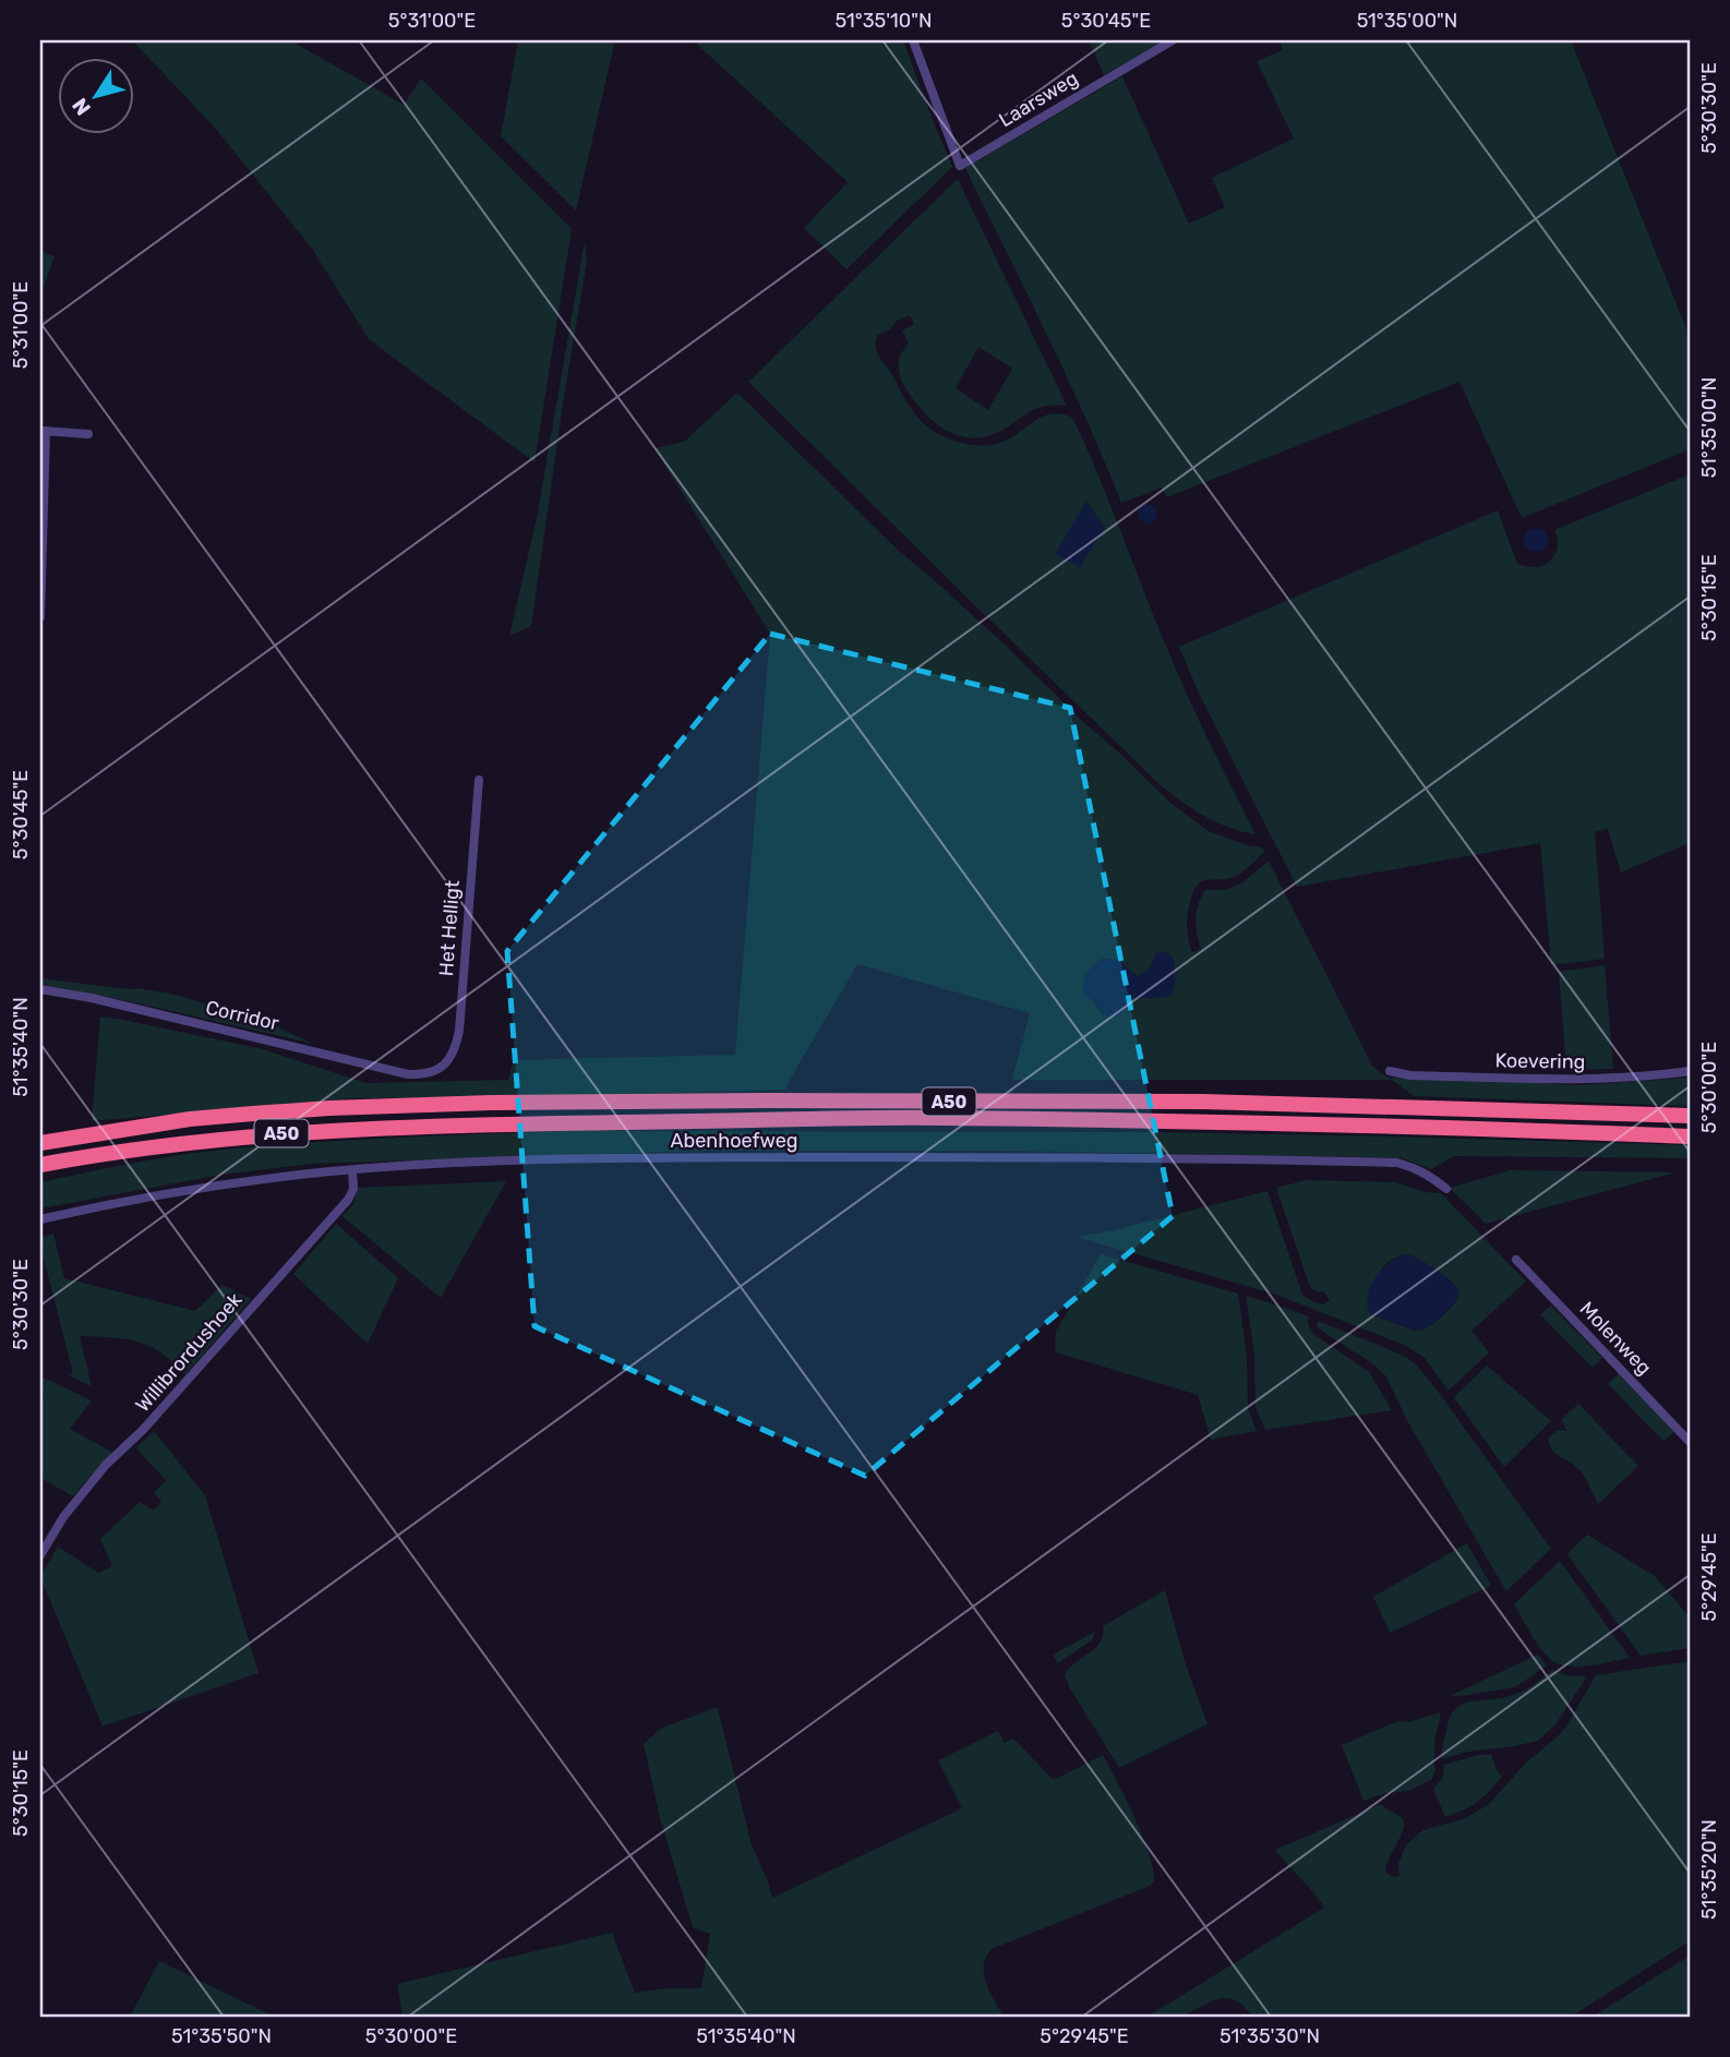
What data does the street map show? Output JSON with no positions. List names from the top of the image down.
{
  "streets": {
    "highway": ["A50"],
    "street": [
      "Laarsweg",
      "Het Helligt",
      "Corridor",
      "Koevering",
      "Abenhoefweg",
      "Molenweg",
      "Willibrordushoek"
    ]
  },
  "crossings": [
    ["Het Helligt", "Corridor"],
    ["Abenhoefweg", "Willibrordushoek"]
  ],
  "north": "bottom left",
  "coordinates": [
    "5°31'00\"E",
    "51°35'10\"N",
    "5°30'45\"E",
    "51°35'00\"N",
    "5°30'30\"E",
    "5°30'15\"E",
    "51°35'40\"N",
    "5°30'00\"E",
    "5°29'45\"E",
    "51°35'20\"N",
    "51°35'50\"N",
    "51°35'30\"N"
  ]
}
